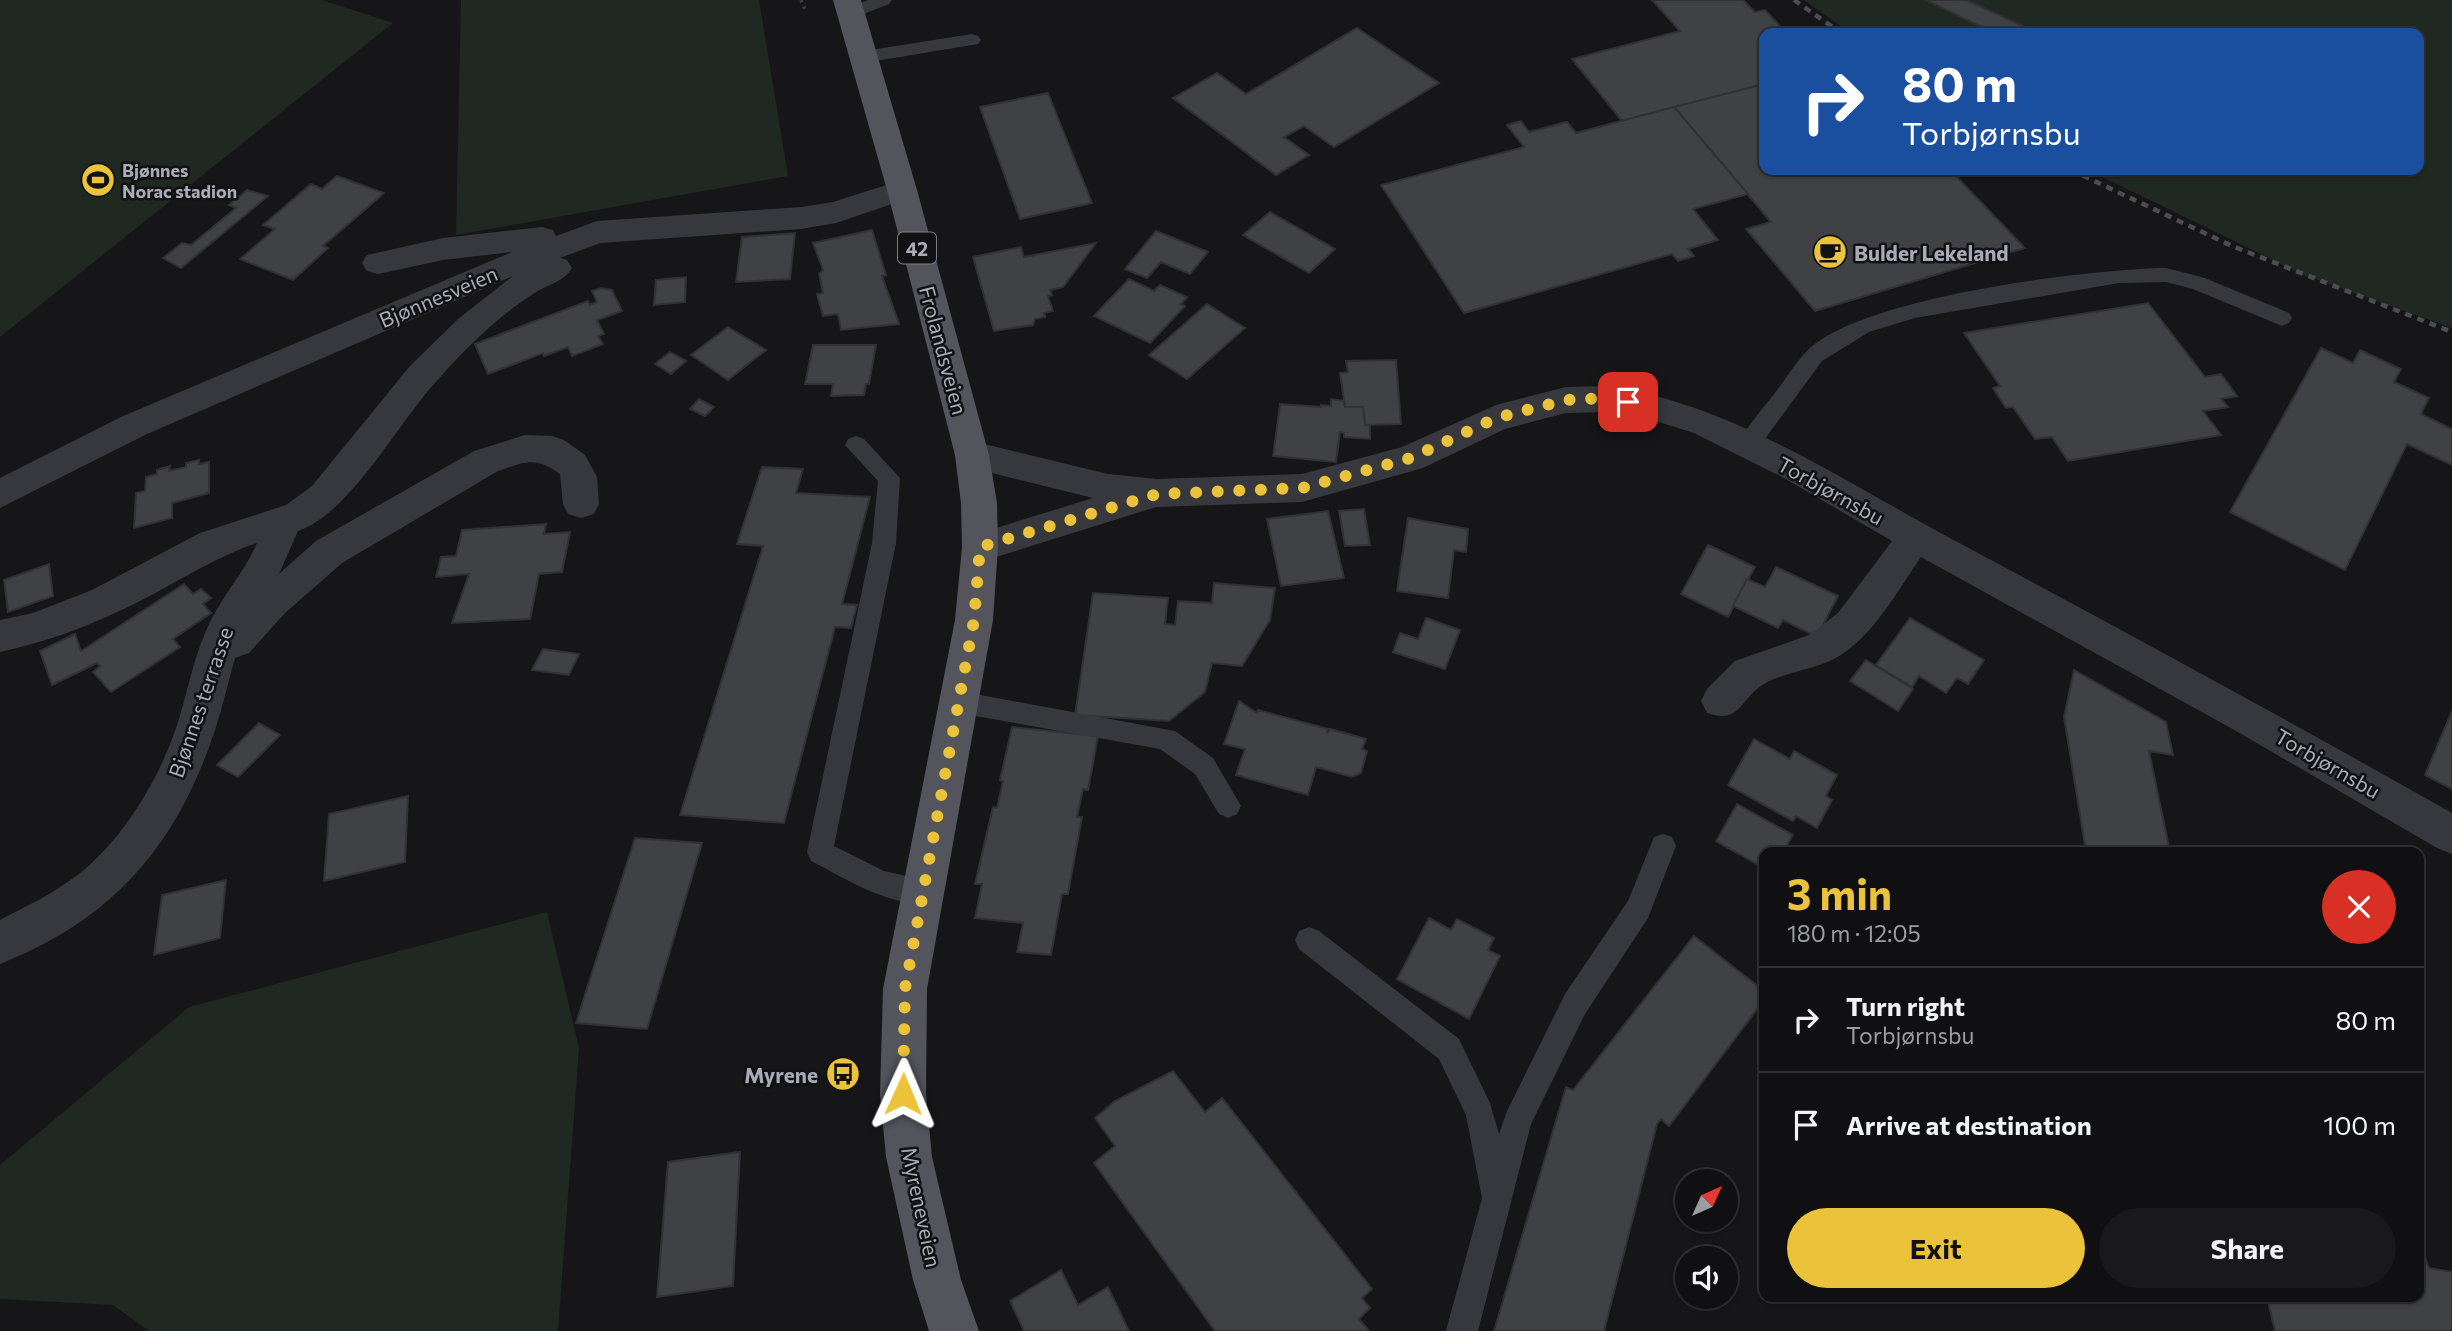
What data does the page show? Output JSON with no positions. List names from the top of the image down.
{
  "streets": {
    "main road": ["42", "Frolandsveien", "Myreneveien"],
    "street": ["Bjønnesveien", "Torbjørnsbu", "Bjønnes terrasse"]
  },
  "crossings": [
    ["Bjønnesveien", "Frolandsveien"],
    ["Frolandsveien", "Torbjørnsbu"],
    ["Frolandsveien", "Myreneveien"],
    ["Torbjørnsbu", "Myreneveien"]
  ],
  "places": {
    "sports": ["Bjønnes Norac stadion"],
    "cafe": ["Bulder Lekeland"],
    "bus stop": ["Myrene"]
  },
  "north": "top right",
  "page": {
    "turn": ["80 m", "Torbjørnsbu"],
    "heading": ["3 min", "180 m · 12:05"],
    "list": [
      {
        "name": "Turn right",
        "note": "Torbjørnsbu",
        "value": "80 m"
      },
      {
        "name": "Arrive at destination",
        "value": "100 m"
      }
    ],
    "buttons": ["Exit", "Share"]
  }
}
